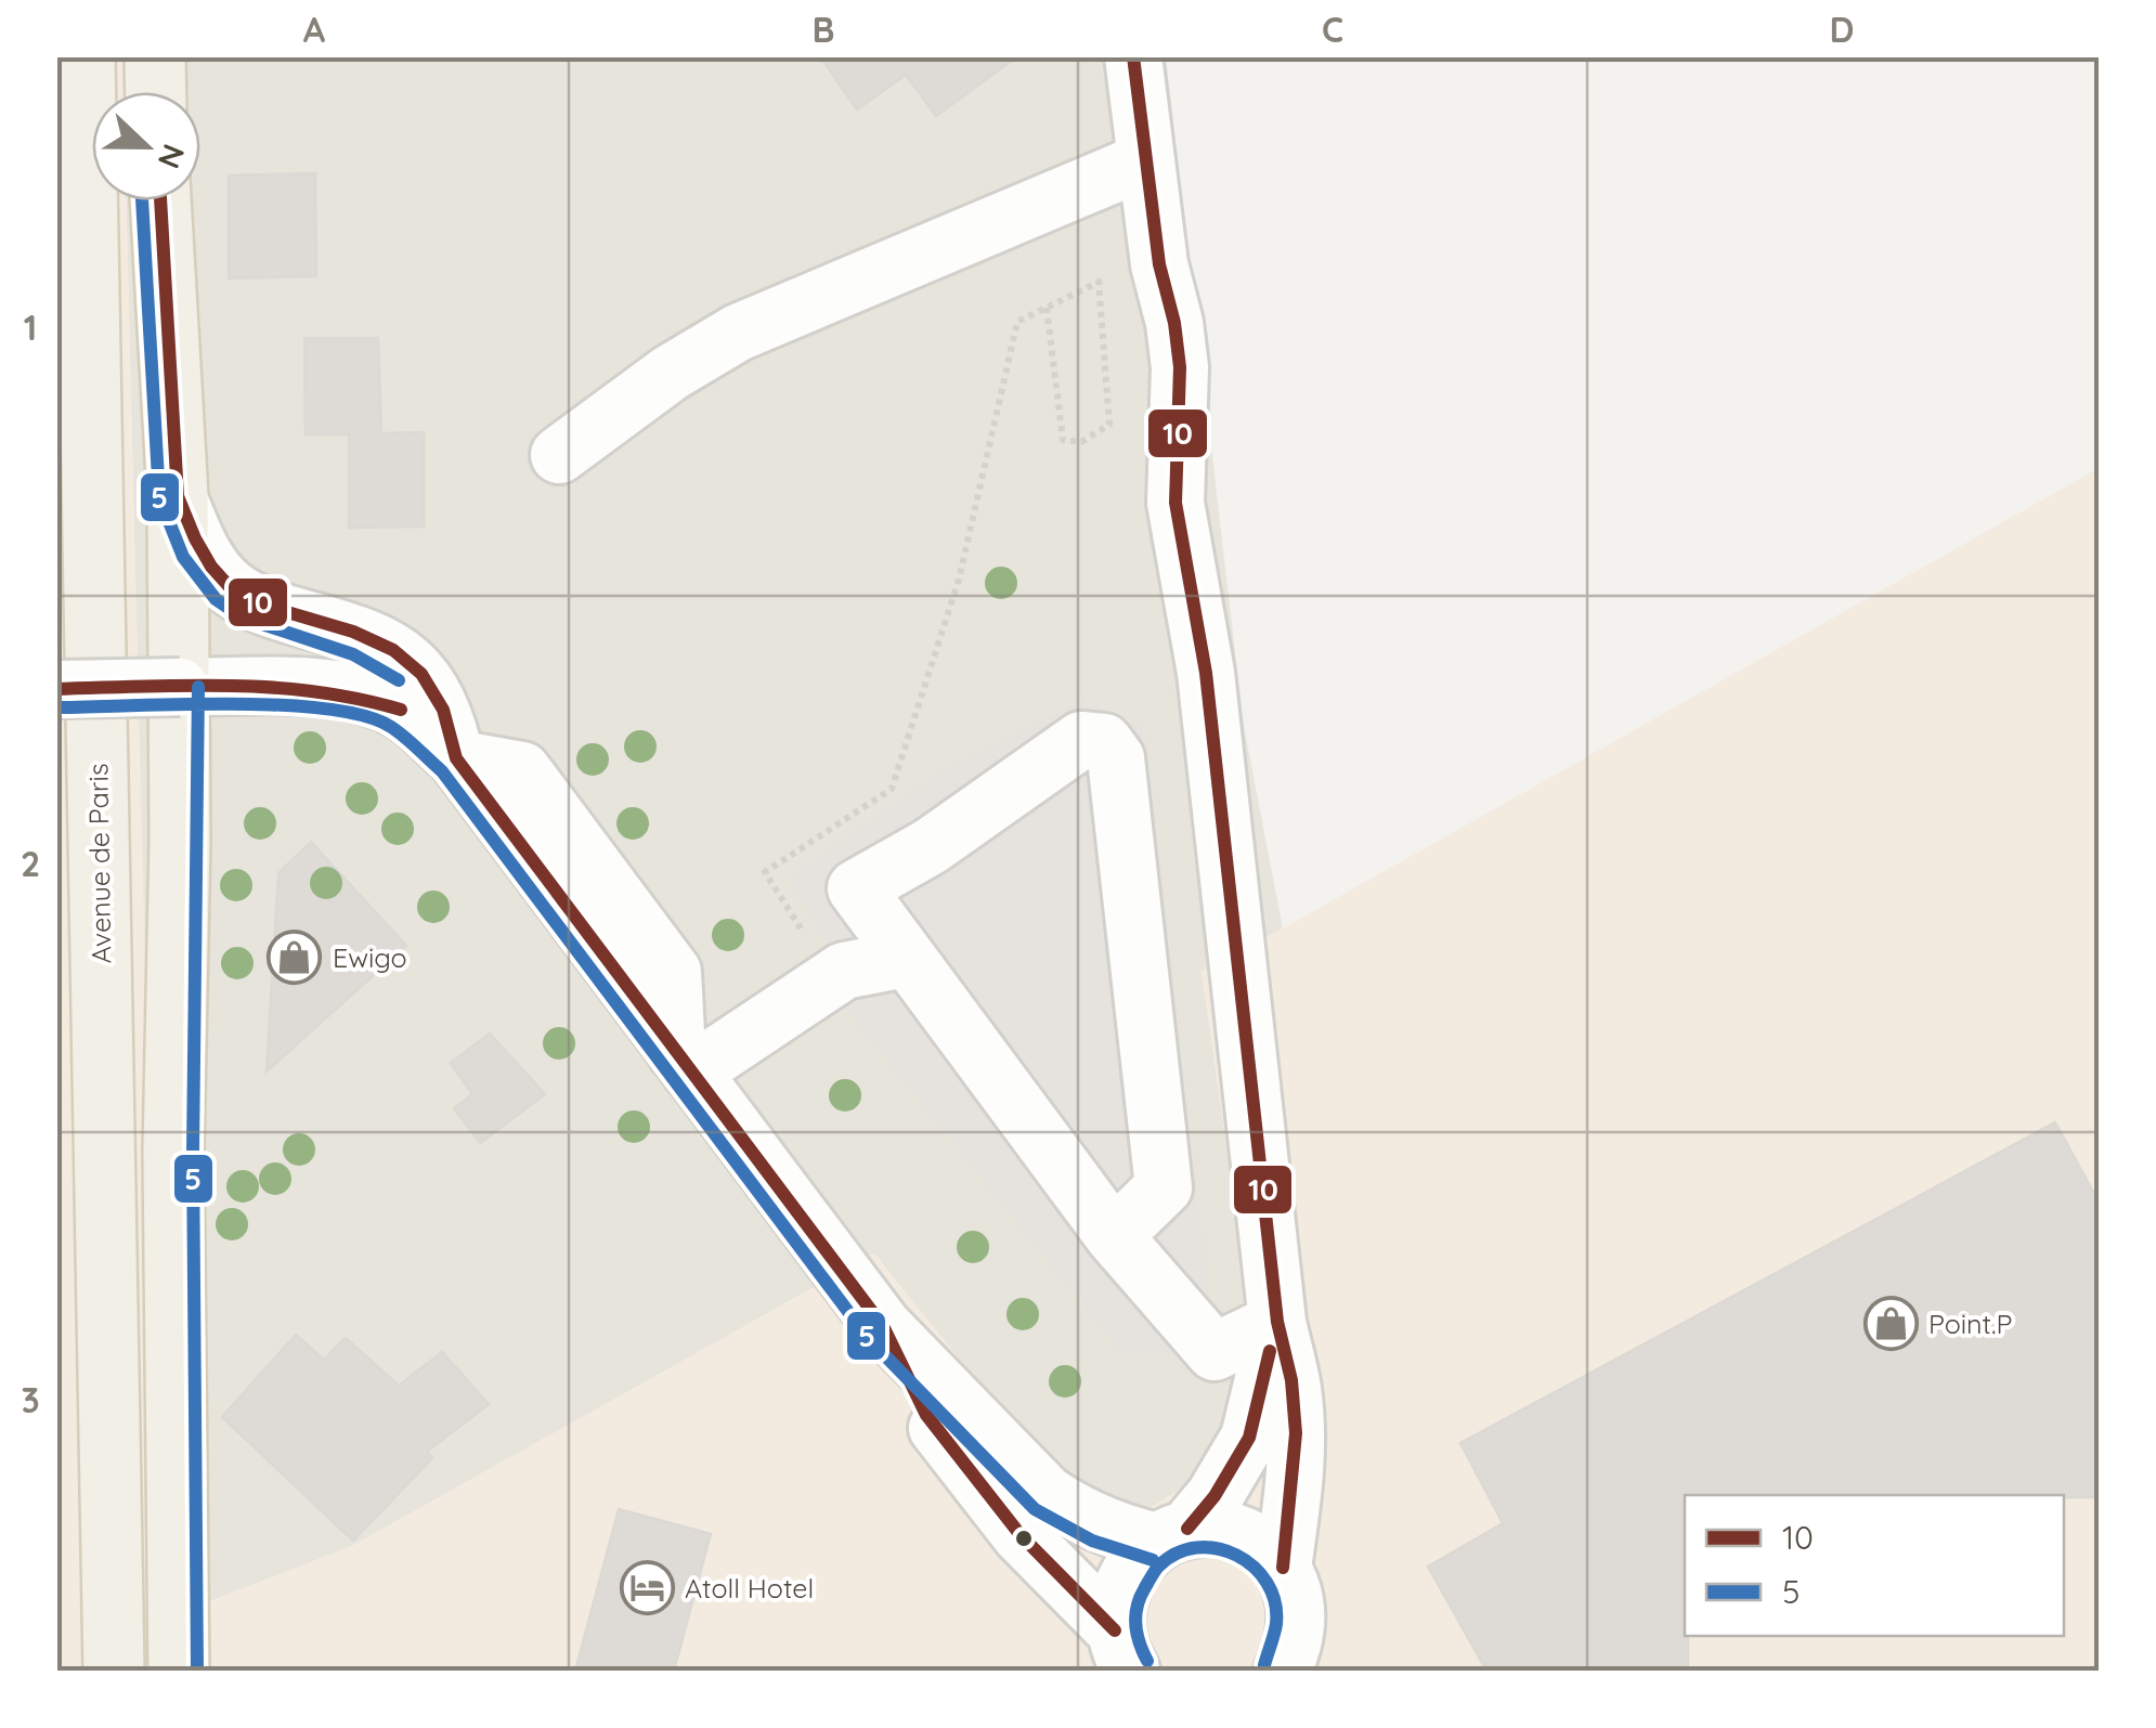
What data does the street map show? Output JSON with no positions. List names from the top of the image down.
{
  "streets": {
    "main road": ["Avenue de Paris"]
  },
  "places": {
    "shop": ["Ewigo", "Point.P"],
    "hotel": ["Atoll Hotel"]
  },
  "lines": ["transit line 10", "transit line 5"],
  "legend": ["10", "5"],
  "north": "right",
  "grid": {
    "columns": [
      "A",
      "B",
      "C",
      "D"
    ],
    "rows": ["1", "2", "3"]
  }
}
